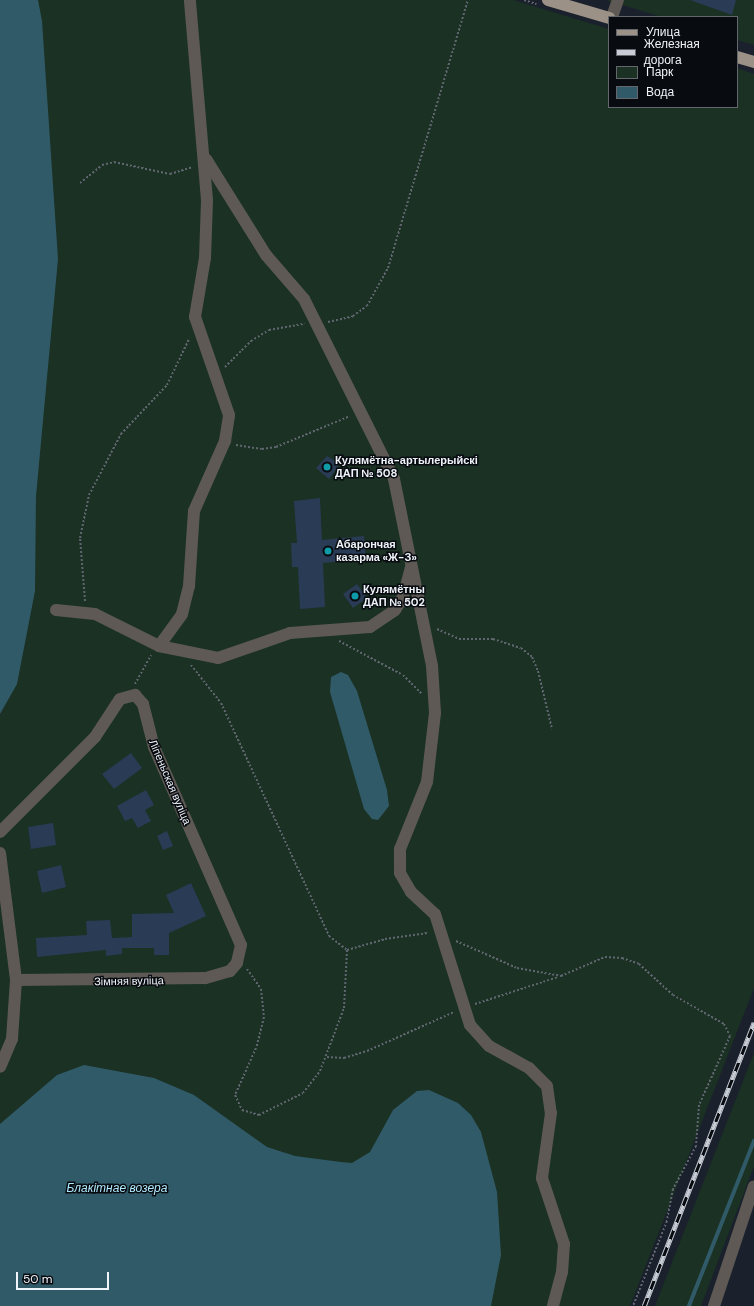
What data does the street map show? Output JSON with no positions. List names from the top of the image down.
{
  "streets": {
    "street": ["Ліпеньская вуліца", "Зімняя вуліца"]
  },
  "crossings": [
    ["Ліпеньская вуліца", "Зімняя вуліца"]
  ],
  "water": ["Блакітнае возера"],
  "places": ["Кулямётна-артылерыйскі ДАП № 508", "Абарончая казарма «Ж-З»", "Кулямётны ДАП № 502"],
  "legend": [
    "Улица",
    "Железная дорога",
    "Парк",
    "Вода"
  ],
  "scale_bar": "50 m"
}
